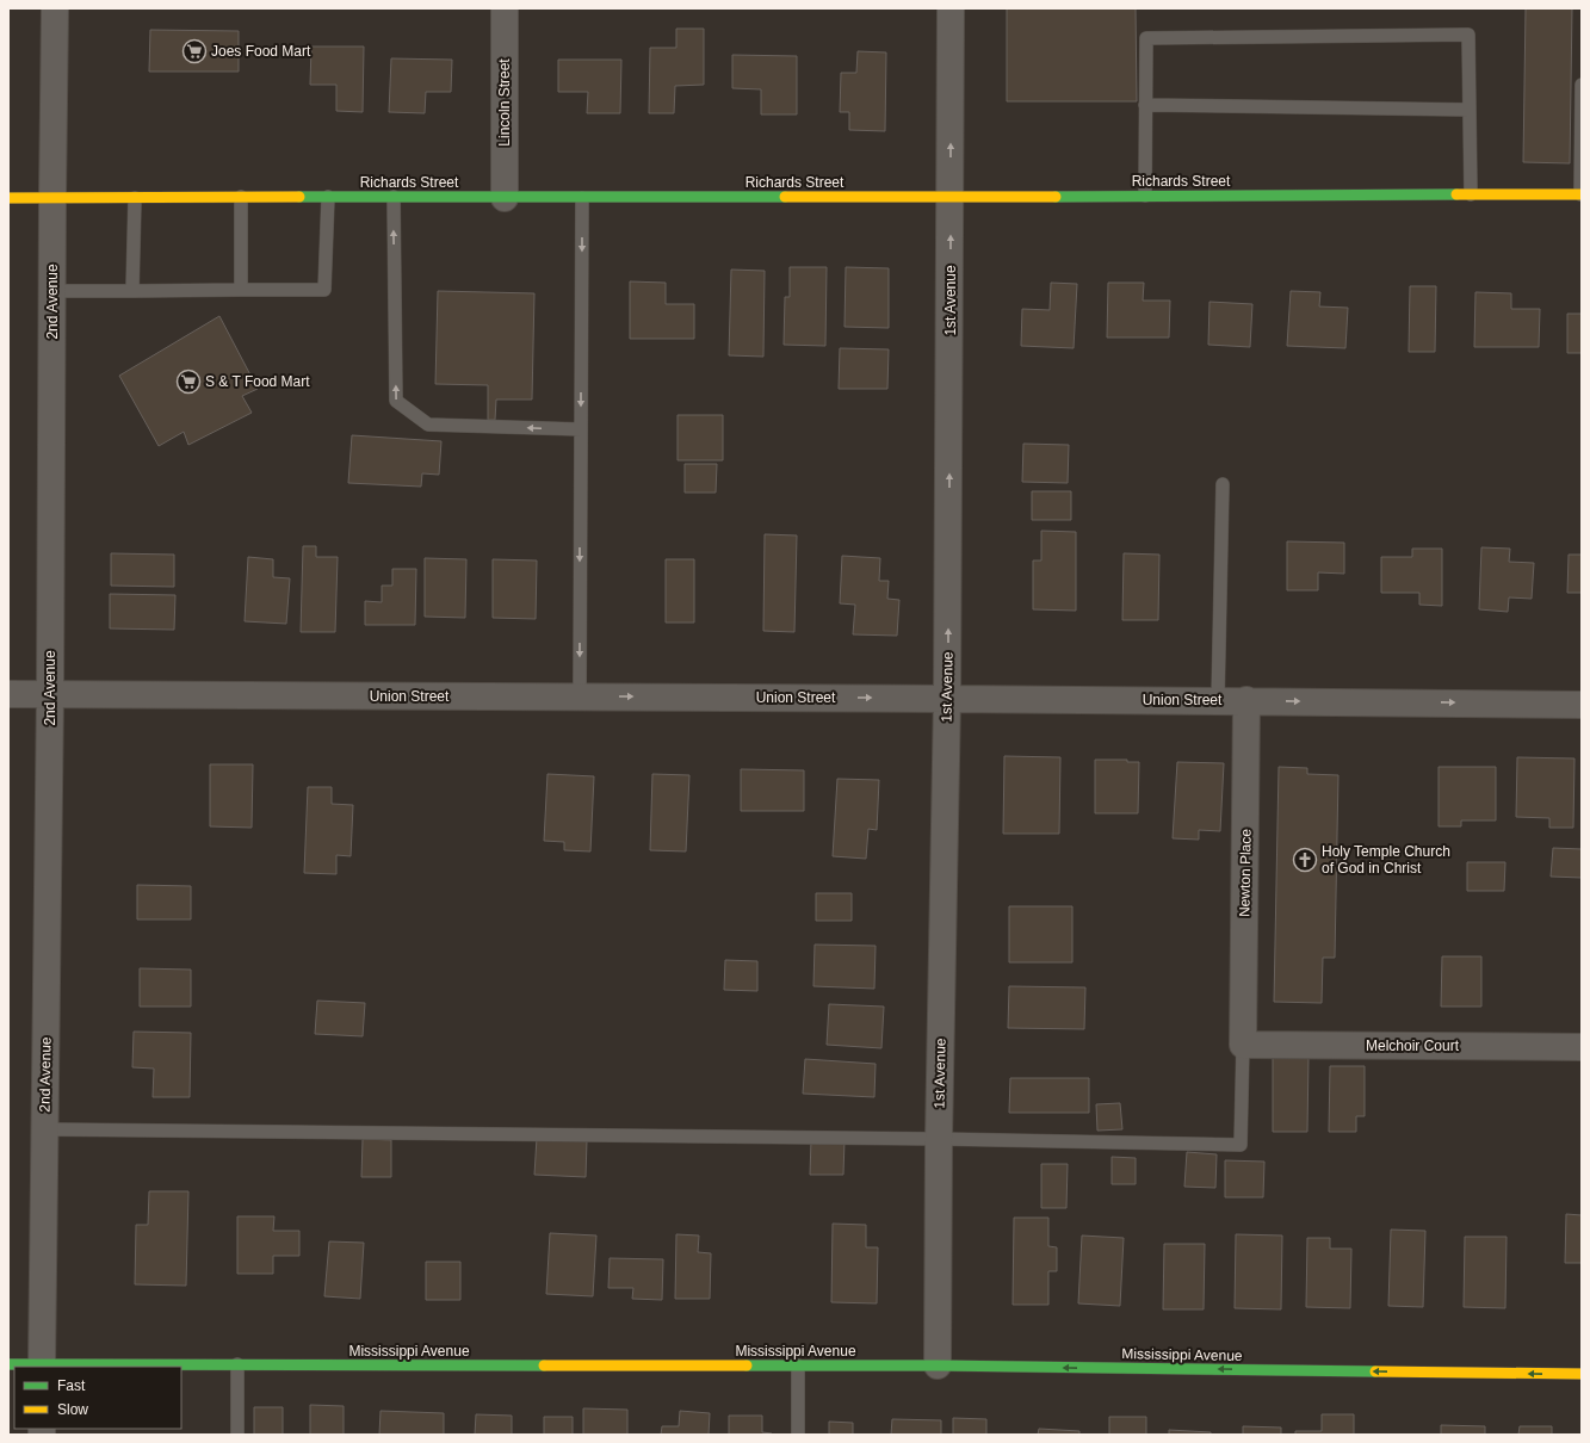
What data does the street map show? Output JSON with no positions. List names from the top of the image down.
{
  "streets": {
    "street": [
      "Lincoln Street",
      "Richards Street",
      "1st Avenue",
      "2nd Avenue",
      "Union Street",
      "Newton Place",
      "Melchoir Court",
      "Mississippi Avenue"
    ]
  },
  "crossings": [
    ["Lincoln Street", "Richards Street"],
    ["Richards Street", "1st Avenue"],
    ["Richards Street", "2nd Avenue"],
    ["1st Avenue", "Union Street"],
    ["1st Avenue", "Mississippi Avenue"],
    ["2nd Avenue", "Union Street"],
    ["2nd Avenue", "Mississippi Avenue"],
    ["Union Street", "Newton Place"],
    ["Newton Place", "Melchoir Court"]
  ],
  "one_way": ["1st Avenue", "Union Street", "Mississippi Avenue"],
  "places": {
    "supermarket": ["Joes Food Mart", "S & T Food Mart"],
    "church": ["Holy Temple Church of God in Christ"]
  },
  "legend": ["Fast", "Slow"]
}
